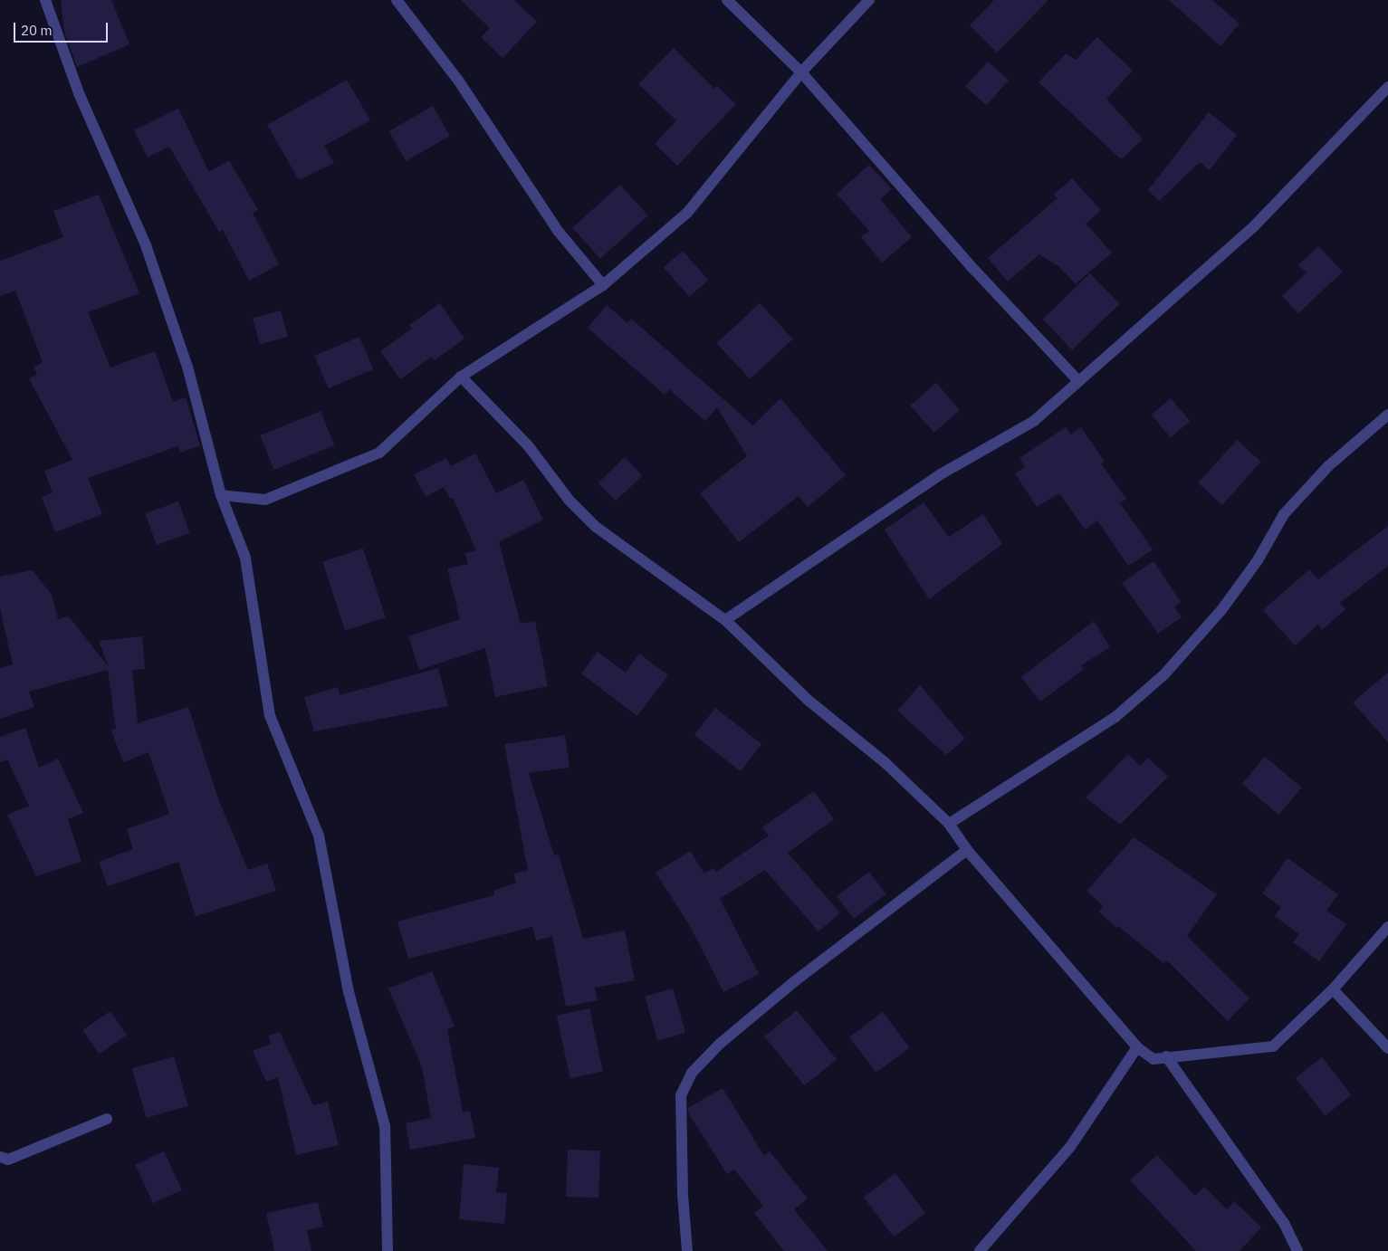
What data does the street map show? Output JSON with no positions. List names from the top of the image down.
{
  "scale_bar": "20 m"
}
